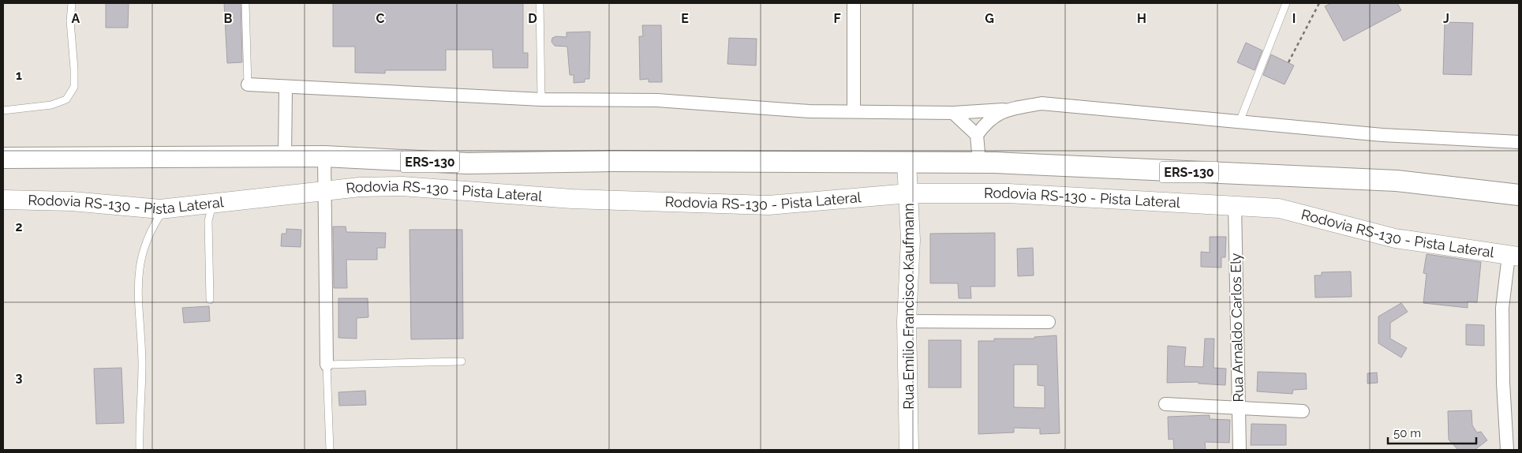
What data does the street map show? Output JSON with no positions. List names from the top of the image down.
{
  "streets": {
    "main road": ["ERS-130"],
    "street": ["Rodovia RS-130 - Pista Lateral", "Rua Emílio Francisco Kaufmann", "Rua Arnaldo Carlos Ely"]
  },
  "crossings": [
    ["ERS-130", "Rua Emílio Francisco Kaufmann"],
    ["Rodovia RS-130 - Pista Lateral", "Rua Emílio Francisco Kaufmann"],
    ["Rodovia RS-130 - Pista Lateral", "Rua Arnaldo Carlos Ely"]
  ],
  "scale_bar": "50 m",
  "grid": {
    "columns": [
      "A",
      "B",
      "C",
      "D",
      "E",
      "F",
      "G",
      "H",
      "I",
      "J"
    ],
    "rows": ["1", "2", "3"]
  }
}
